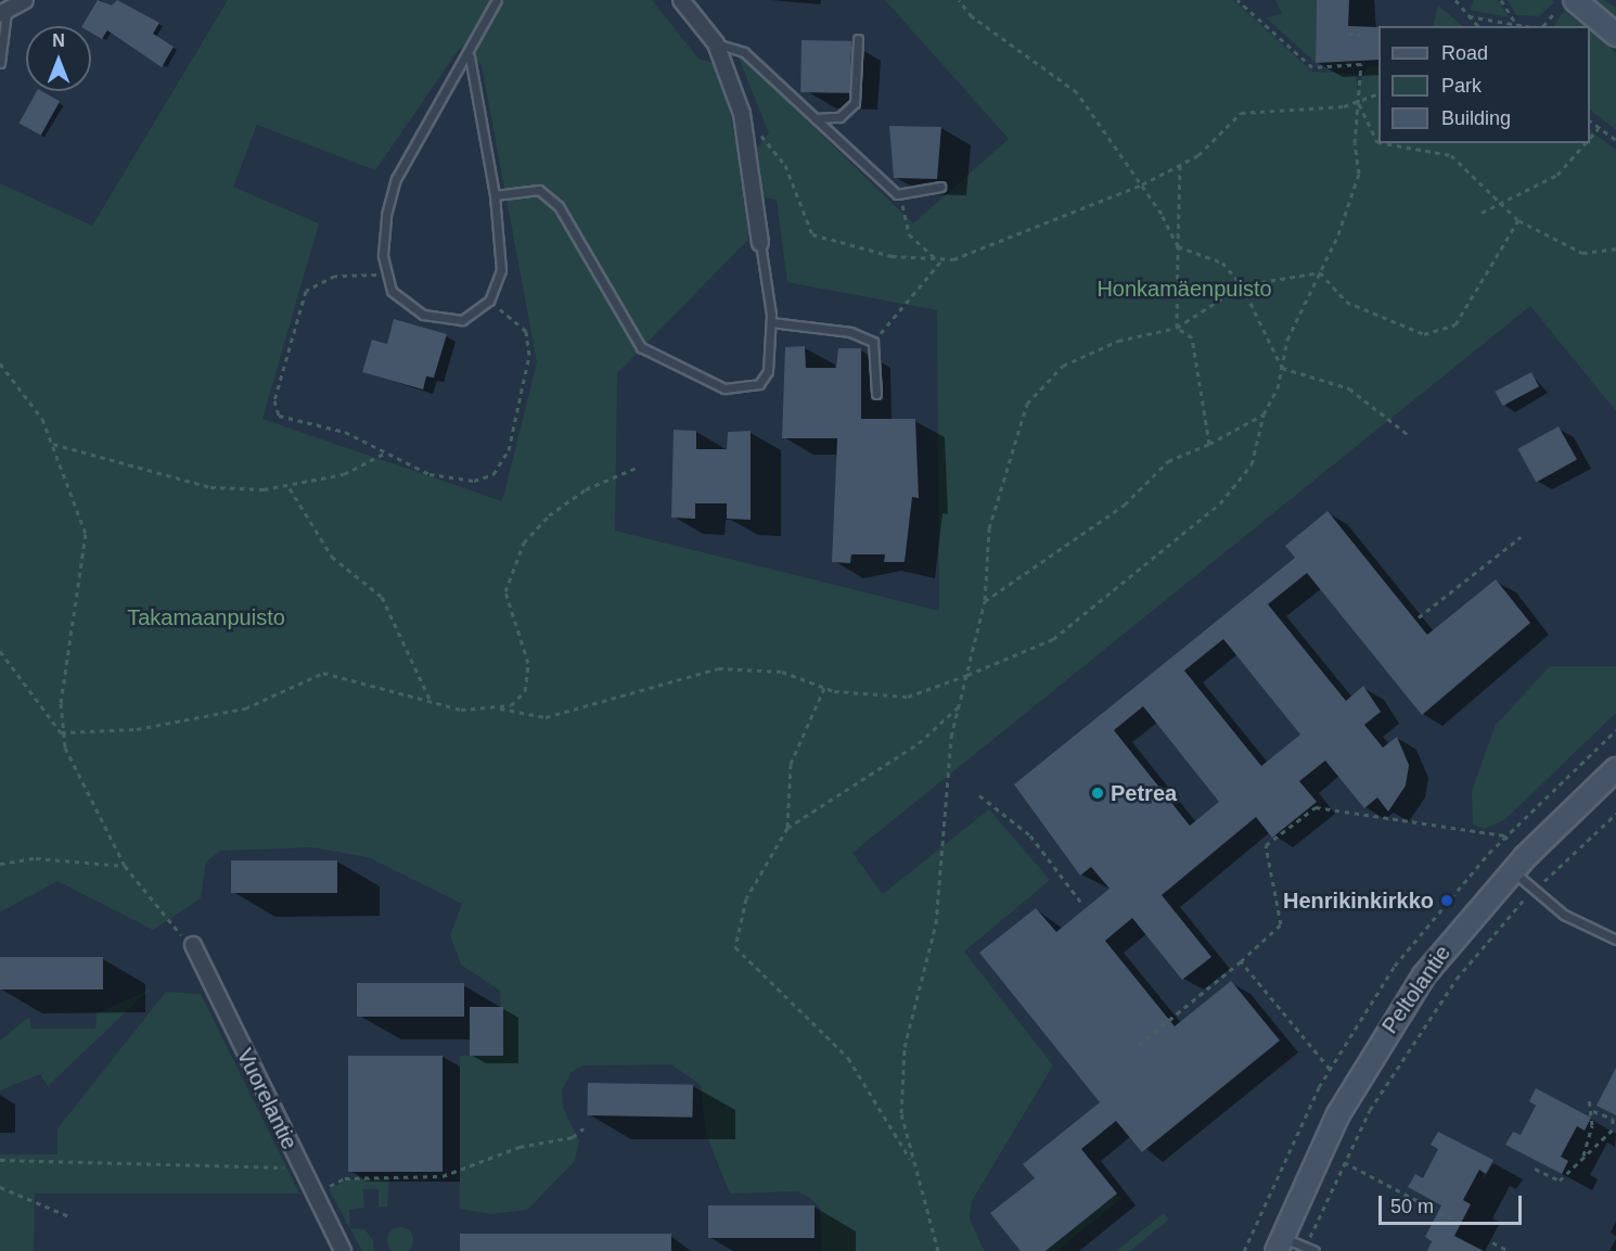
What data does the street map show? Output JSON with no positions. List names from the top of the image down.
{
  "streets": {
    "street": ["Peltolantie", "Vuorelantie"]
  },
  "parks": ["Honkamäenpuisto", "Takamaanpuisto"],
  "places": ["Petrea", "Henrikinkirkko"],
  "legend": ["Road", "Park", "Building"],
  "scale_bar": "50 m",
  "north": "top"
}
